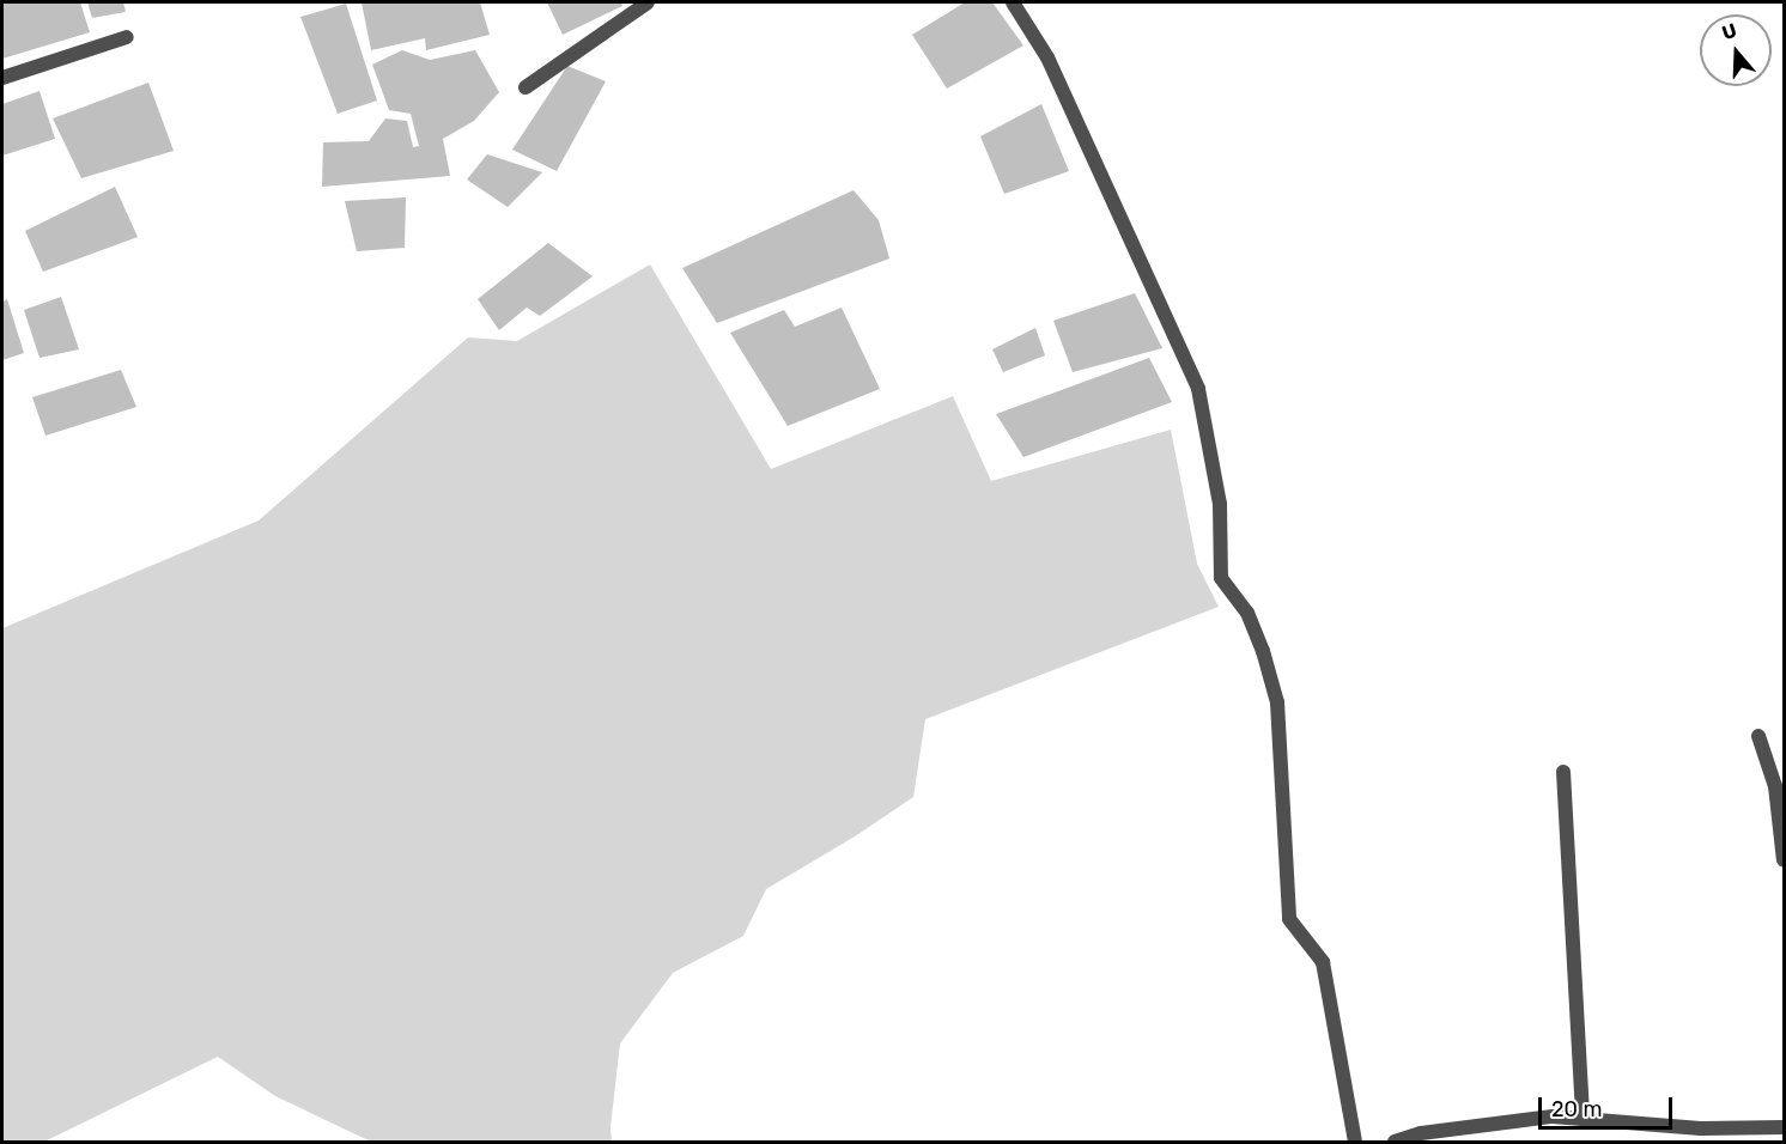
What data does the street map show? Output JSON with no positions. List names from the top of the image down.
{
  "scale_bar": "20 m",
  "north": "top"
}
